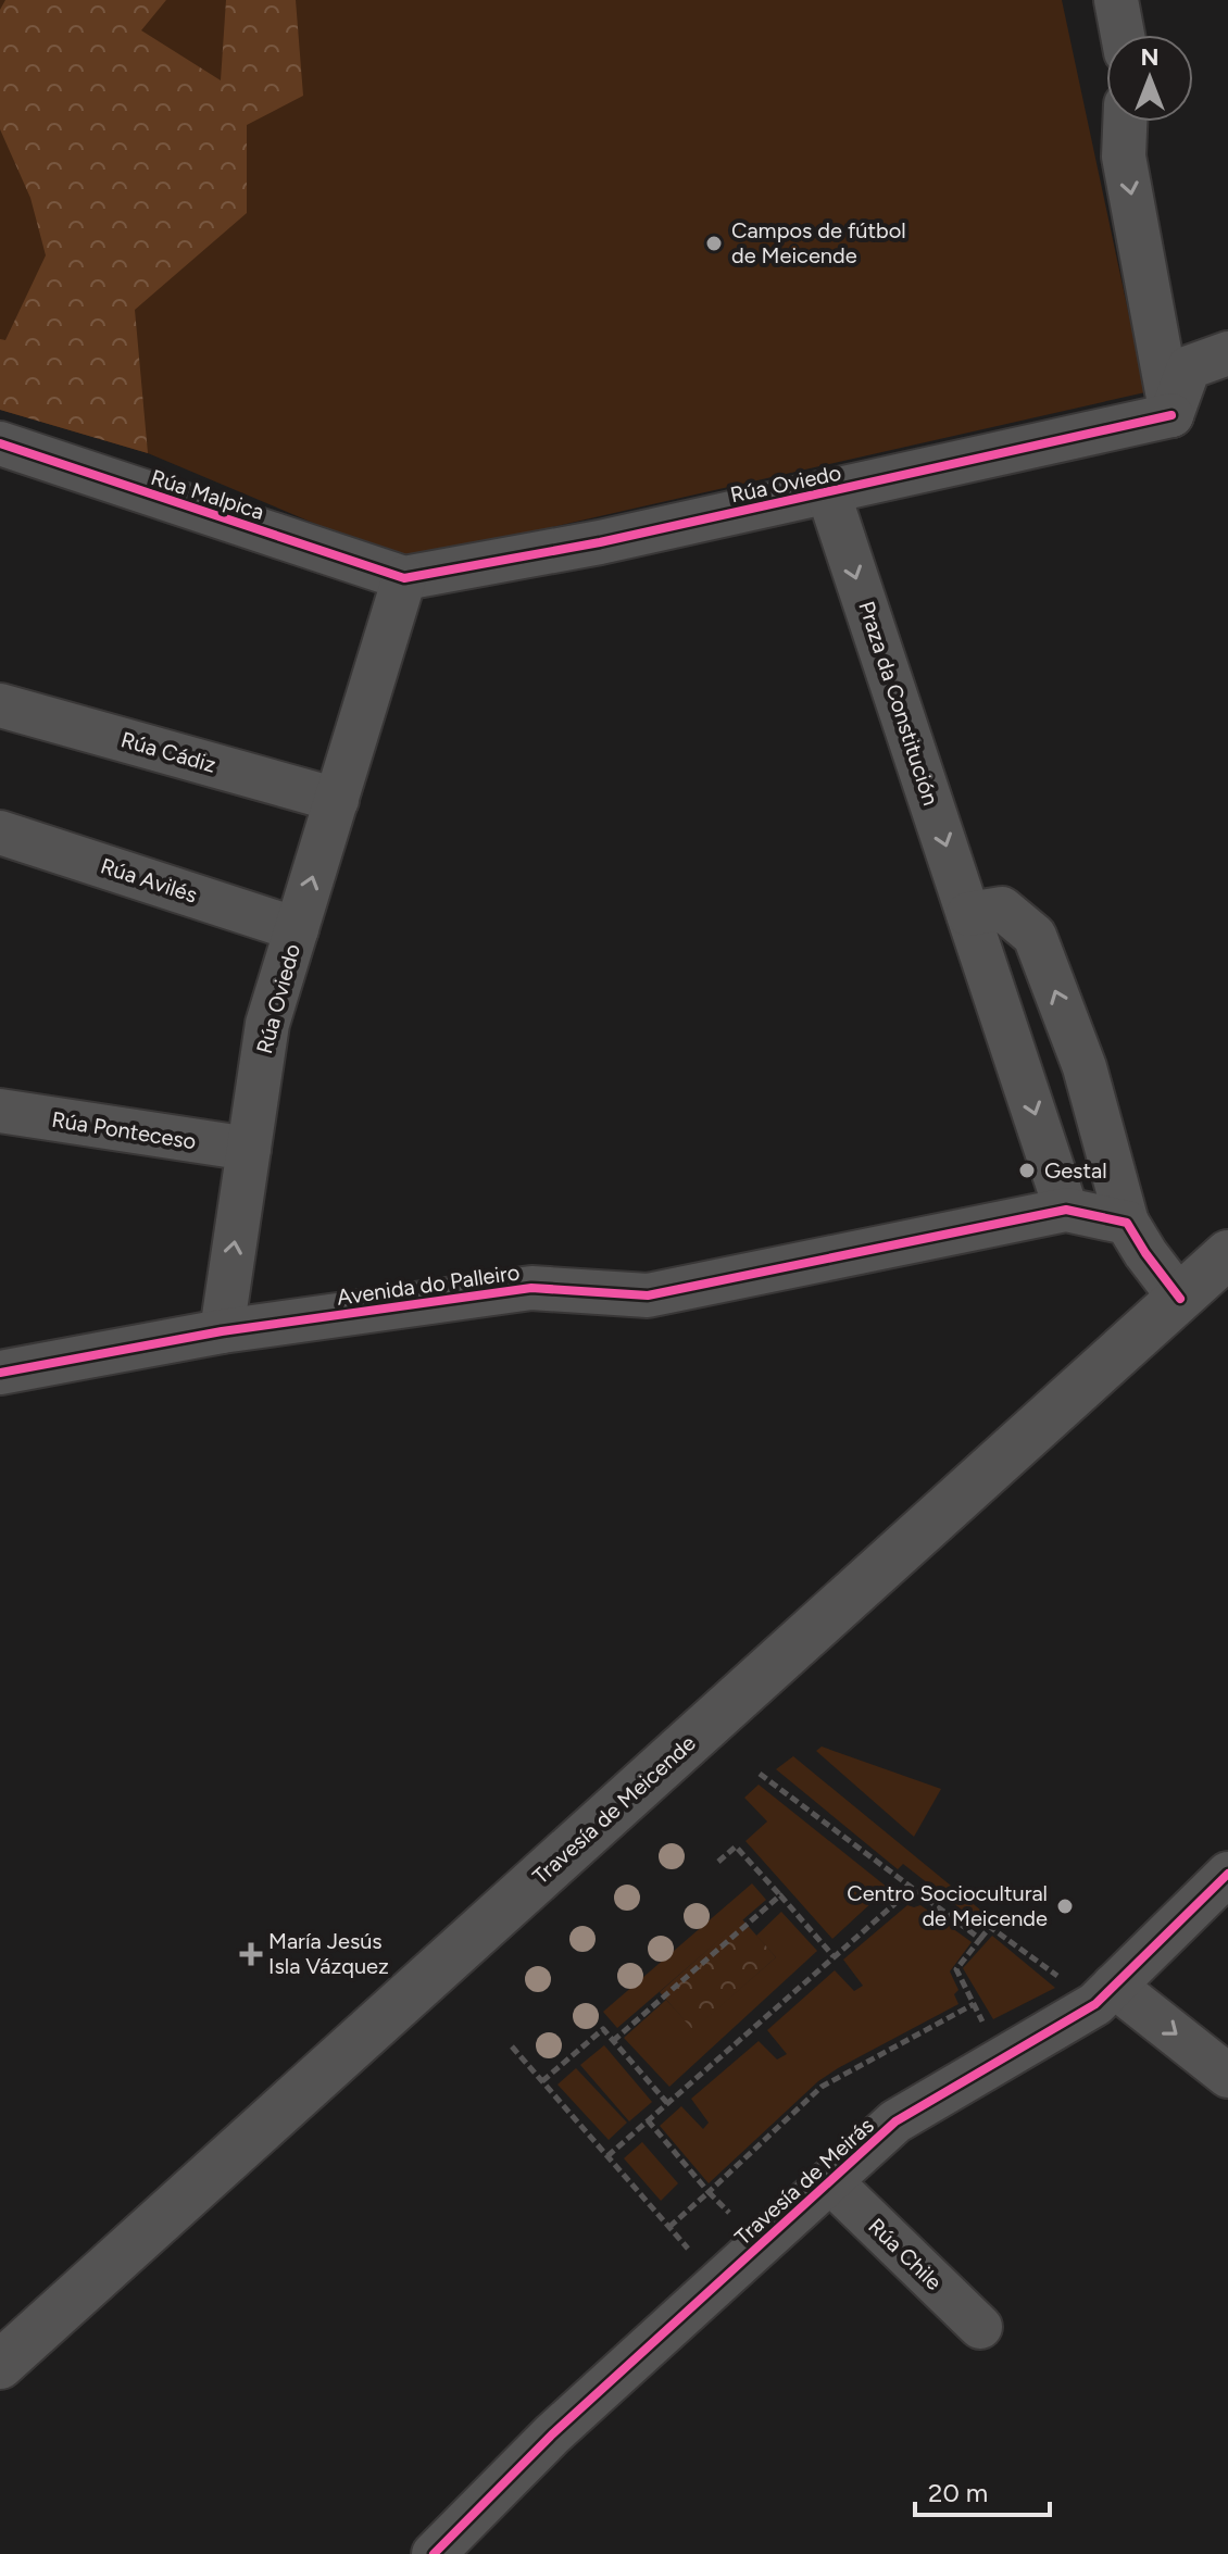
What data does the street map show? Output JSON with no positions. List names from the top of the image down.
{
  "streets": {
    "main road": ["Travesía de Meicende"],
    "street": [
      "Rúa Oviedo",
      "Rúa Malpica",
      "Praza da Constitución",
      "Rúa Cádiz",
      "Rúa Avilés",
      "Rúa Ponteceso",
      "Avenida do Palleiro",
      "Travesía de Meirás",
      "Rúa Chile"
    ]
  },
  "crossings": [
    ["Rúa Oviedo", "Rúa Malpica"],
    ["Rúa Oviedo", "Praza da Constitución"],
    ["Rúa Oviedo", "Rúa Cádiz"],
    ["Rúa Oviedo", "Rúa Avilés"],
    ["Rúa Oviedo", "Rúa Ponteceso"],
    ["Rúa Oviedo", "Avenida do Palleiro"],
    ["Praza da Constitución", "Avenida do Palleiro"],
    ["Travesía de Meirás", "Rúa Chile"]
  ],
  "places": {
    "other": ["Campos de fútbol de Meicende", "Gestal", "Centro Sociocultural de Meicende"],
    "health": ["María Jesús Isla Vázquez"]
  },
  "scale_bar": "20 m",
  "north": "top"
}
